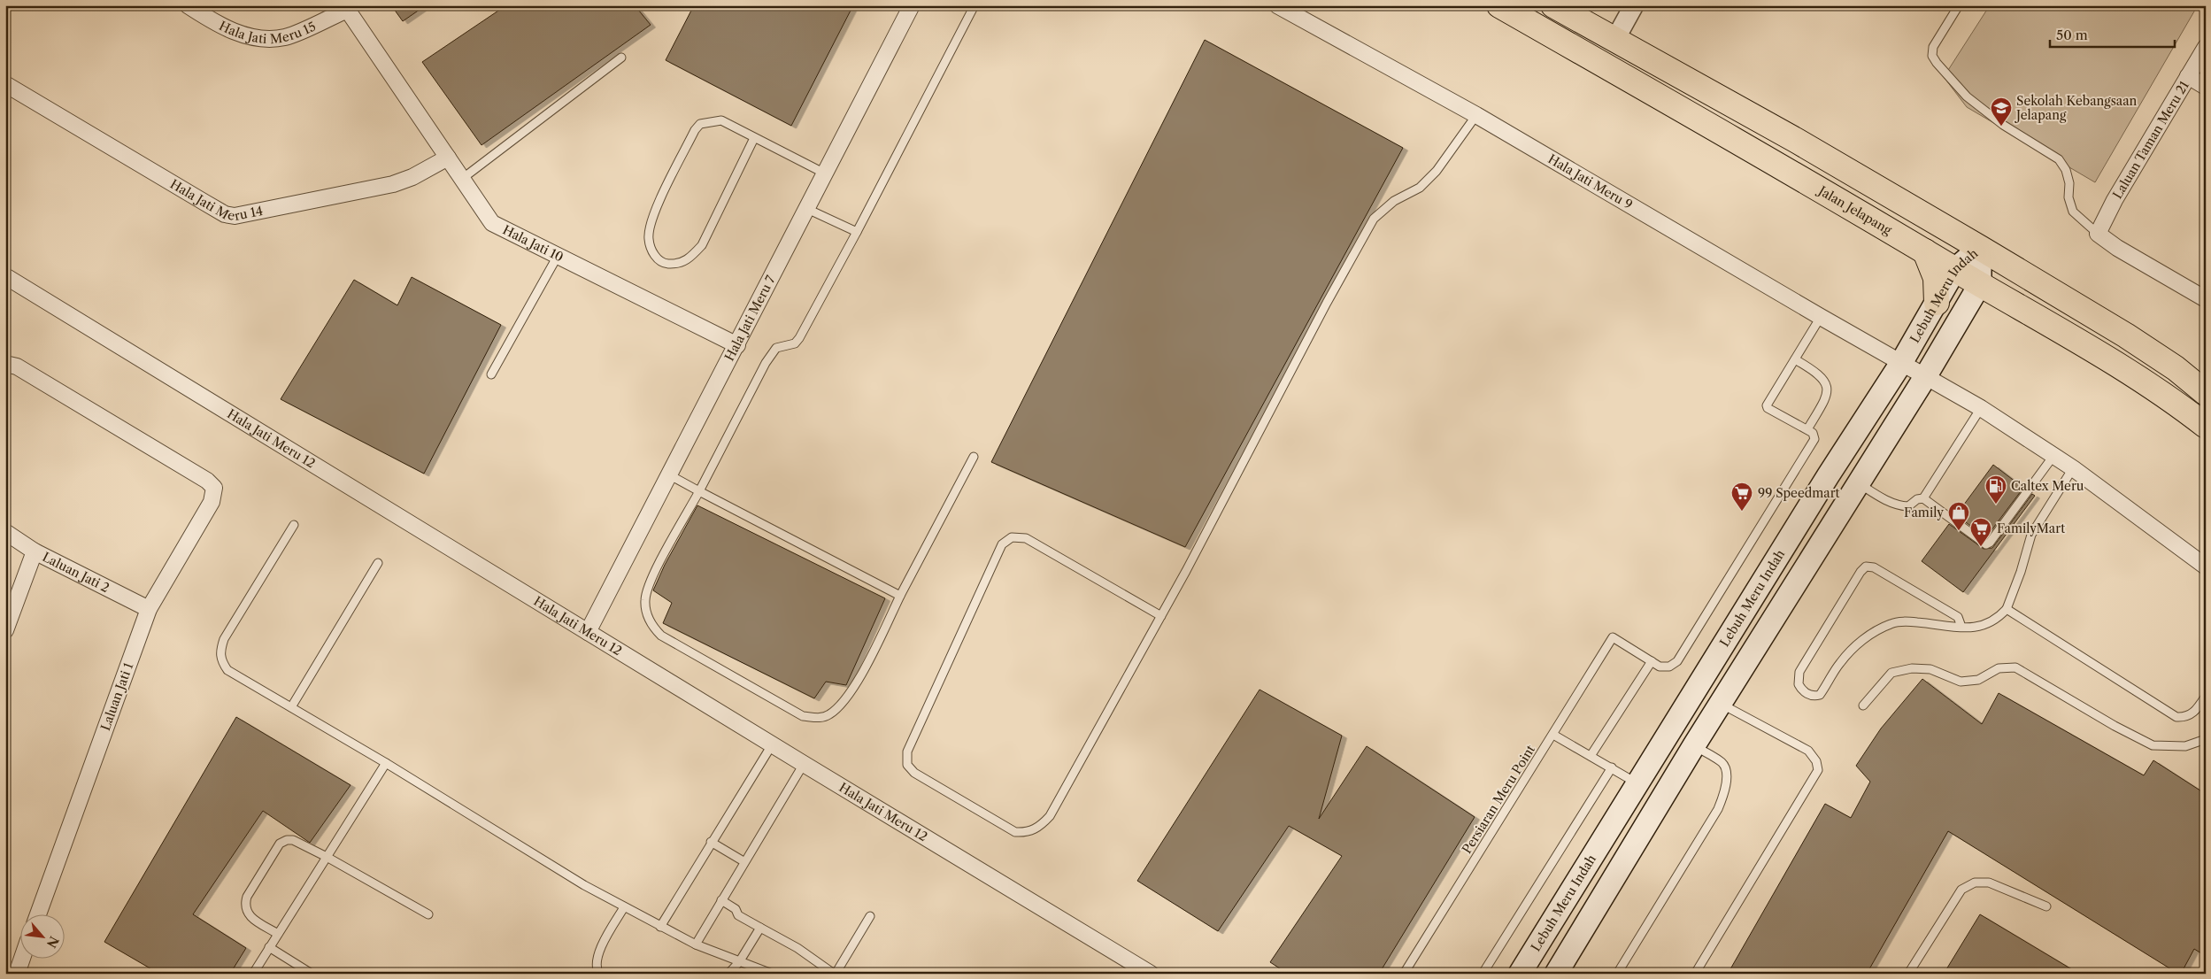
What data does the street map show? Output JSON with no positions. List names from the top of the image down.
{
  "streets": {
    "main road": ["Jalan Jelapang", "Lebuh Meru Indah"],
    "street": [
      "Hala Jati Meru 15",
      "Laluan Taman Meru 21",
      "Hala Jati Meru 9",
      "Hala Jati Meru 14",
      "Hala Jati 10",
      "Hala Jati Meru 7",
      "Hala Jati Meru 12",
      "Laluan Jati 2",
      "Laluan Jati 1"
    ],
    "lane": ["Persiaran Meru Point"]
  },
  "crossings": [
    ["Hala Jati Meru 15", "Hala Jati 10"],
    ["Hala Jati Meru 9", "Lebuh Meru Indah"],
    ["Hala Jati Meru 14", "Hala Jati 10"],
    ["Jalan Jelapang", "Lebuh Meru Indah"],
    ["Hala Jati 10", "Hala Jati Meru 7"],
    ["Hala Jati Meru 7", "Hala Jati Meru 12"],
    ["Laluan Jati 2", "Laluan Jati 1"]
  ],
  "places": {
    "school or university": ["Sekolah Kebangsaan Jelapang"],
    "fuel station": ["Caltex Meru"],
    "supermarket": ["99 Speedmart", "FamilyMart"],
    "shop": ["Family"]
  },
  "scale_bar": "50 m",
  "north": "bottom right"
}
